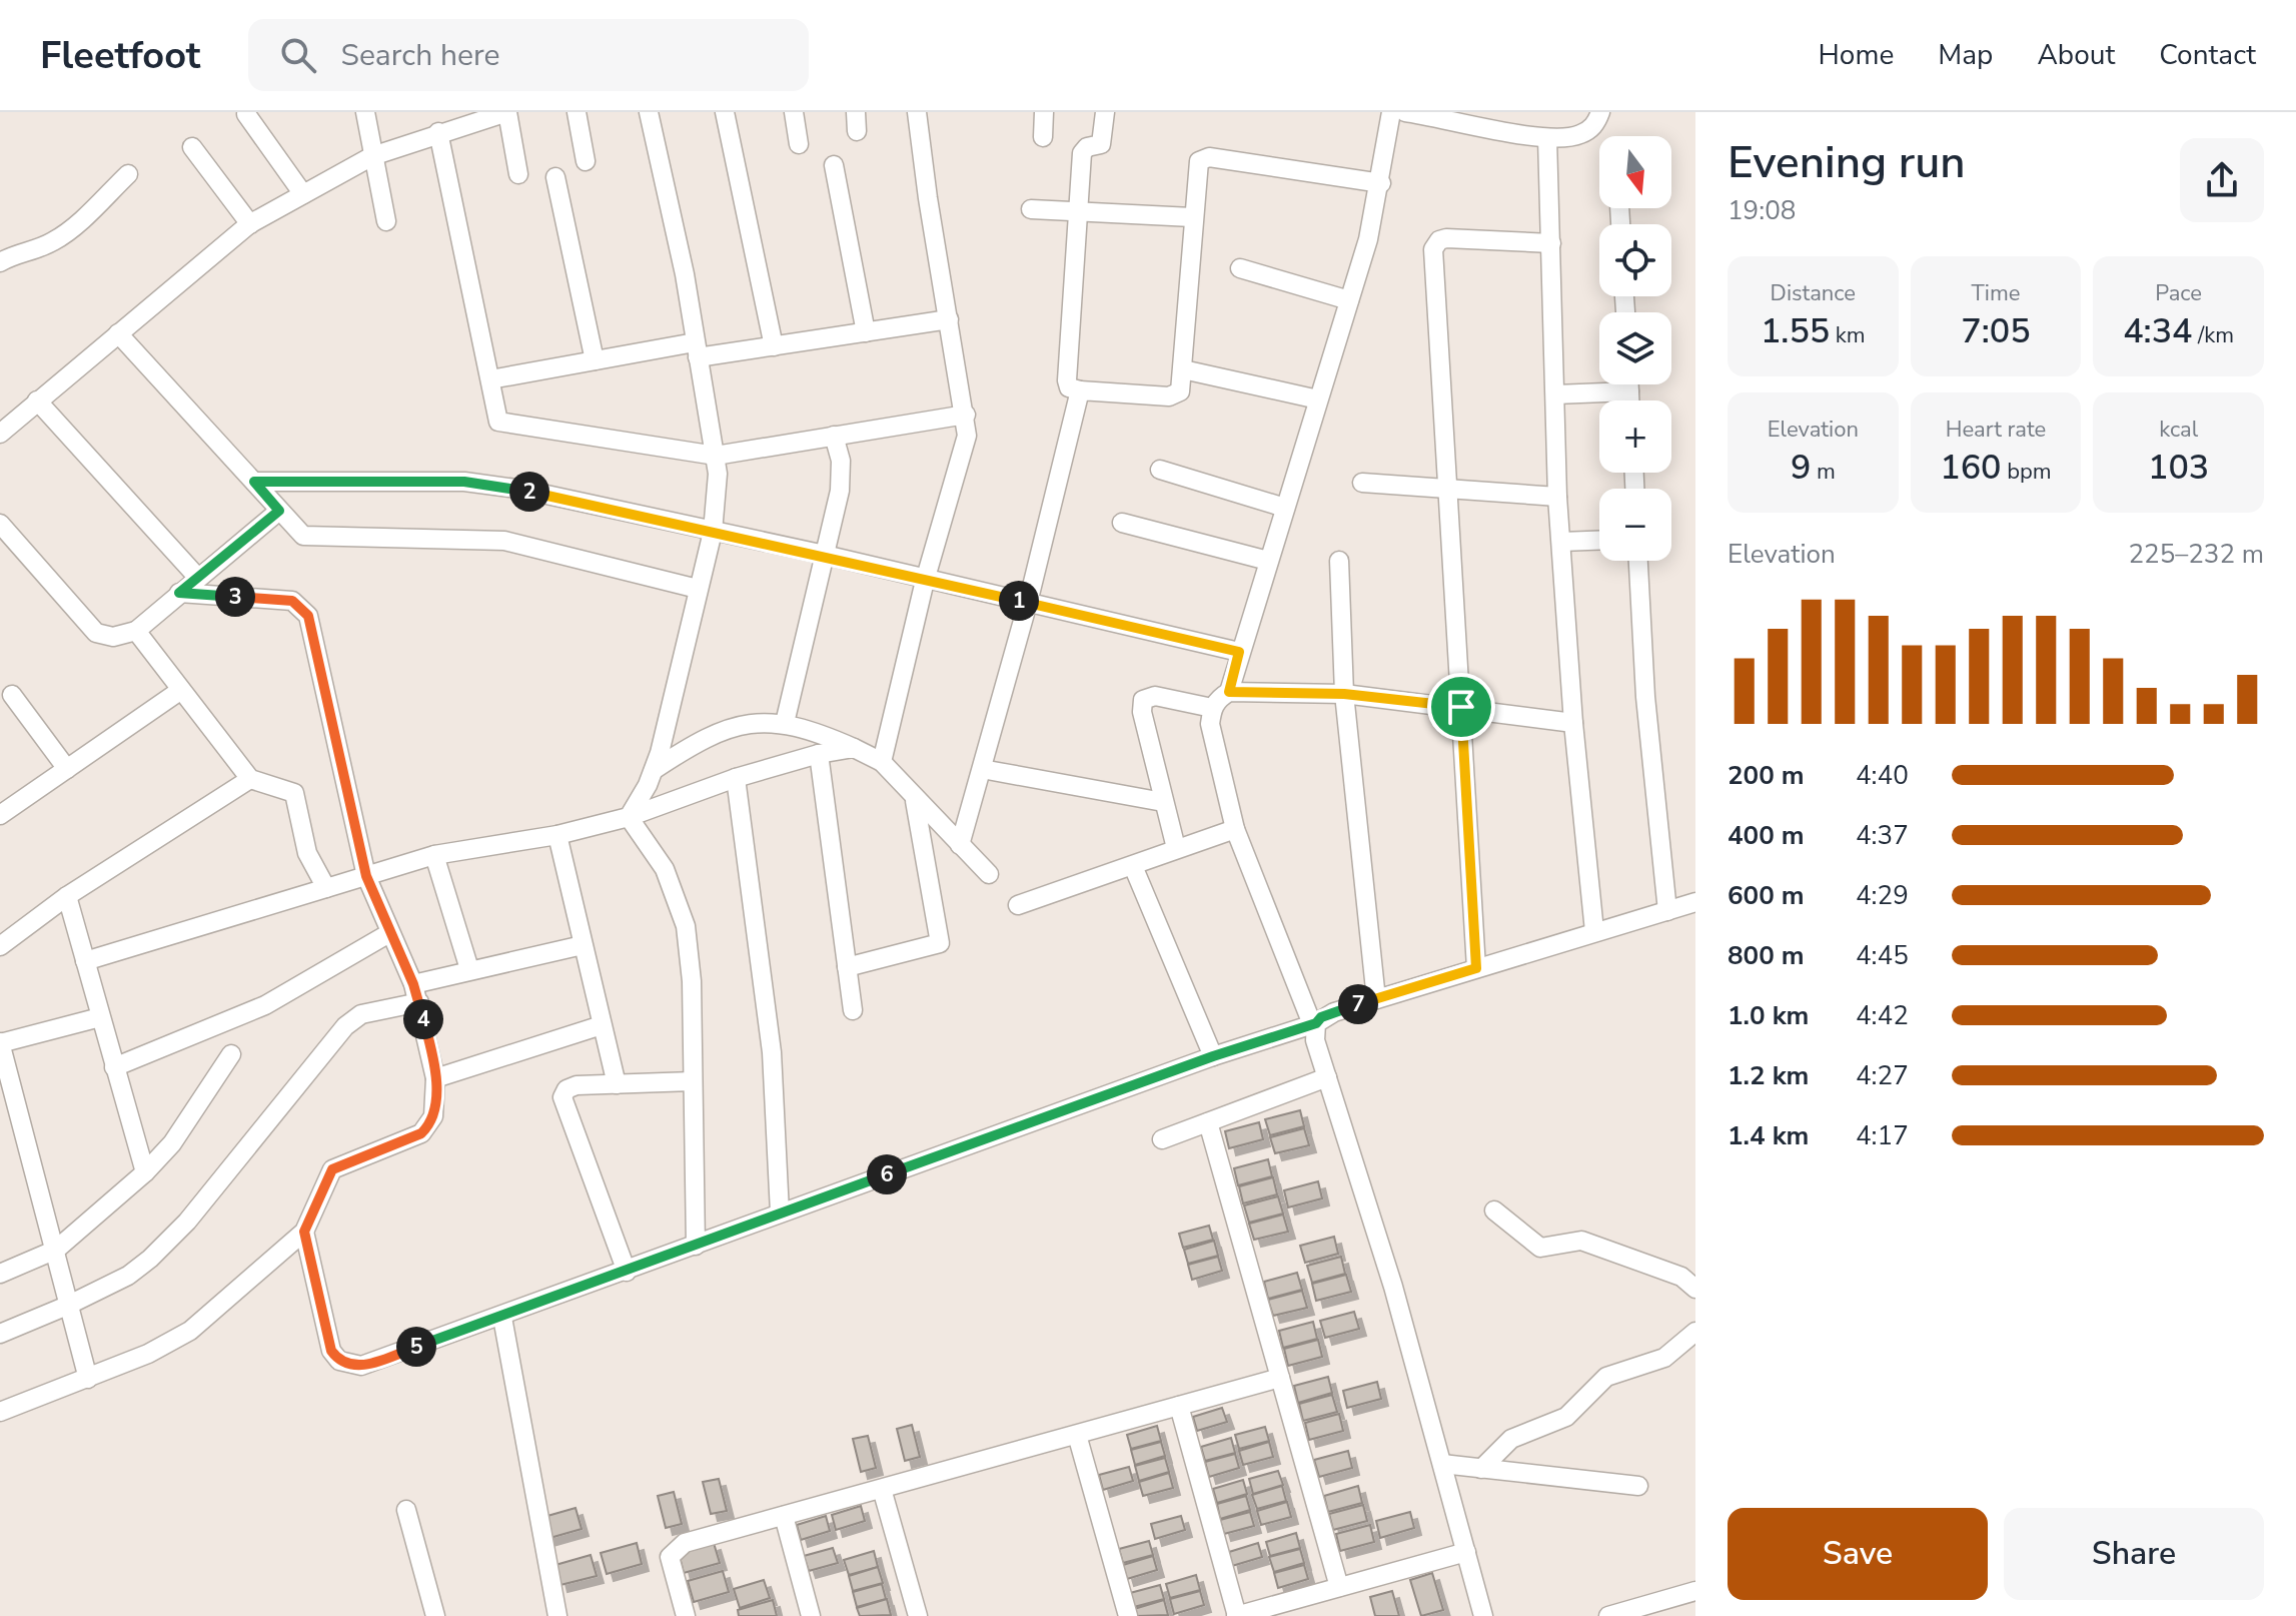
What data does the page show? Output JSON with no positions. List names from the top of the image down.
{
  "north": "bottom",
  "page": {
    "header": "Fleetfoot",
    "search": "Search here",
    "nav": [
      "Home",
      "Map",
      "About",
      "Contact"
    ],
    "heading": ["Evening run", "19:08"],
    "map_buttons": ["+", "−"],
    "stats": [
      ["Distance", "1.55 km"],
      ["Time", "7:05"],
      ["Pace", "4:34 /km"],
      ["Elevation", "9 m"],
      ["Heart rate", "160 bpm"],
      ["kcal", "103"]
    ],
    "pins": [
      "2",
      "3",
      "1",
      "7",
      "4",
      "6",
      "5"
    ],
    "chart": ["Elevation", "225–232 m"],
    "list": [
      {
        "name": "200 m",
        "note": "4:40"
      },
      {
        "name": "400 m",
        "note": "4:37"
      },
      {
        "name": "600 m",
        "note": "4:29"
      },
      {
        "name": "800 m",
        "note": "4:45"
      },
      {
        "name": "1.0 km",
        "note": "4:42"
      },
      {
        "name": "1.2 km",
        "note": "4:27"
      },
      {
        "name": "1.4 km",
        "note": "4:17"
      }
    ],
    "buttons": ["Save", "Share"]
  }
}
